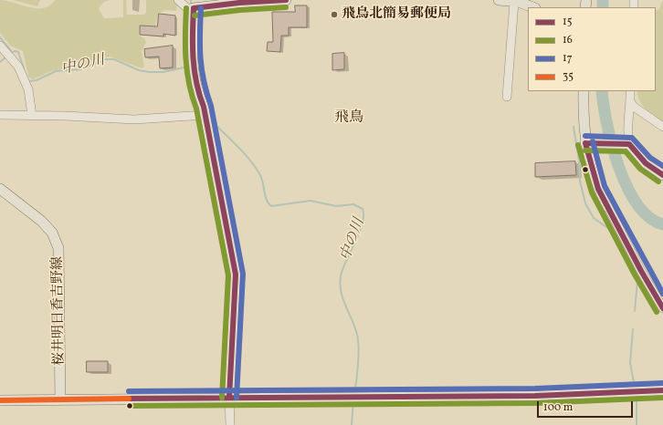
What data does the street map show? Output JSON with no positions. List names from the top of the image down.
{
  "streets": {
    "main road": ["桜井明日香吉野線"]
  },
  "districts": ["飛鳥"],
  "water": ["中の川"],
  "places": ["飛鳥北簡易郵便局"],
  "lines": [
    "transit line 15",
    "transit line 16",
    "transit line 17",
    "transit line 35"
  ],
  "legend": [
    "15",
    "16",
    "17",
    "35"
  ],
  "scale_bar": "100 m"
}
